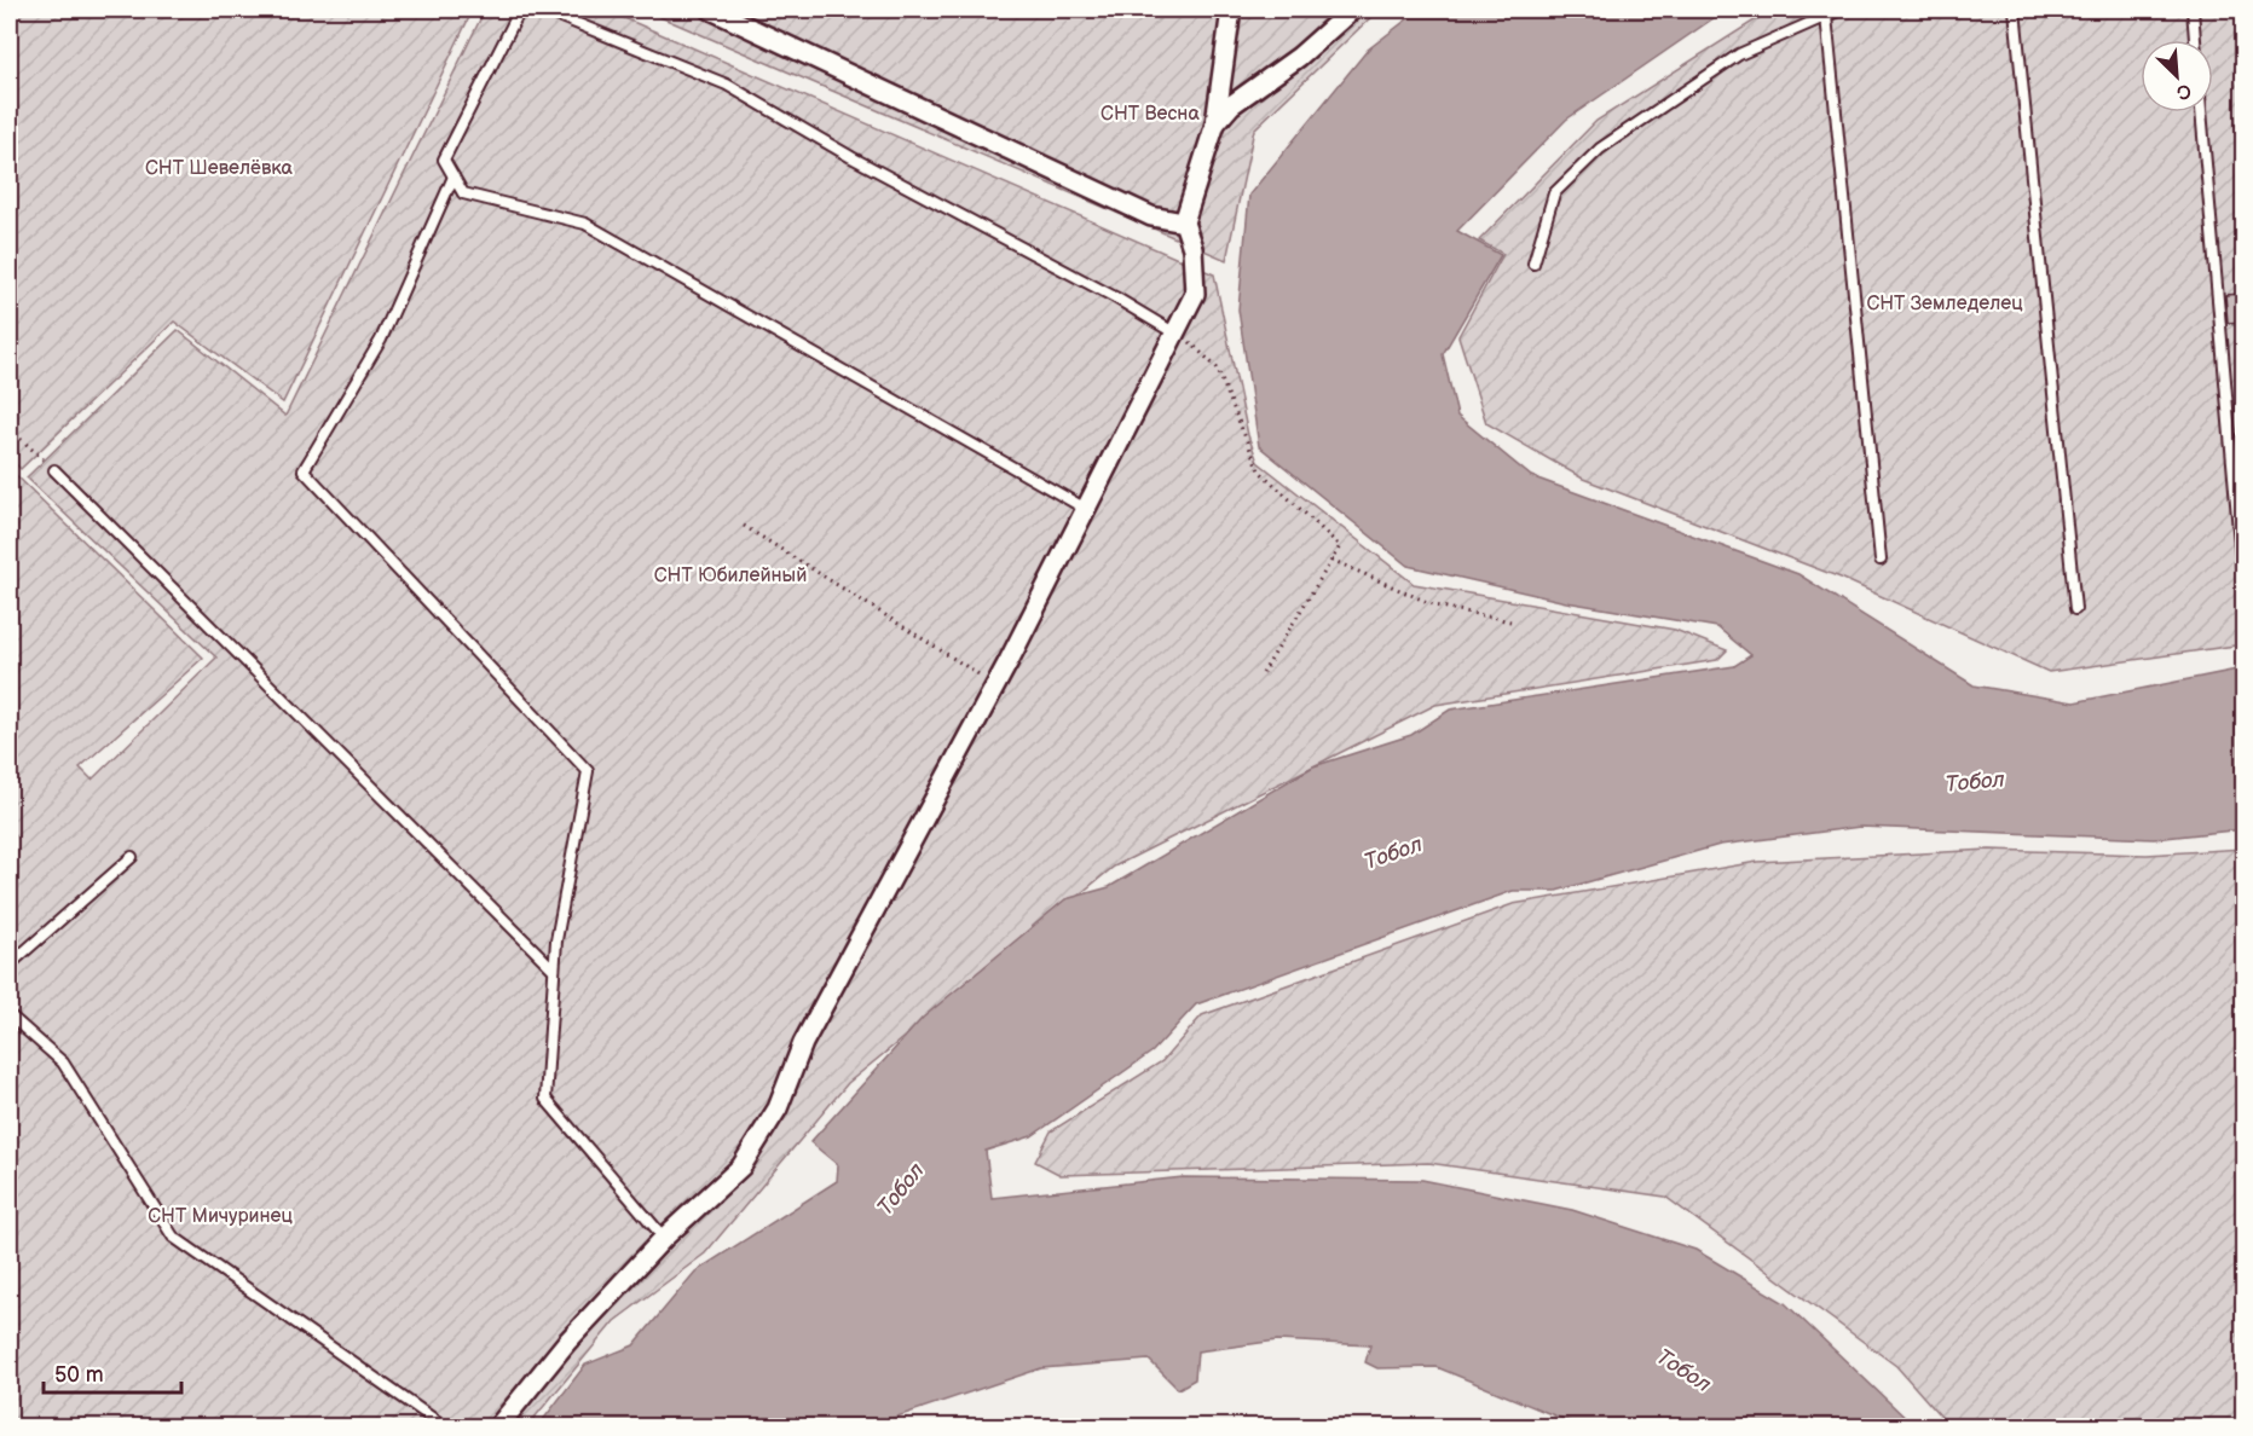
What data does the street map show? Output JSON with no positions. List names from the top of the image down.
{
  "water": ["Тобол"],
  "parks": [
    "СНТ Весна",
    "СНТ Шевелёвка",
    "СНТ Земледелец",
    "СНТ Юбилейный",
    "СНТ Мичуринец"
  ],
  "scale_bar": "50 m",
  "north": "bottom right"
}
